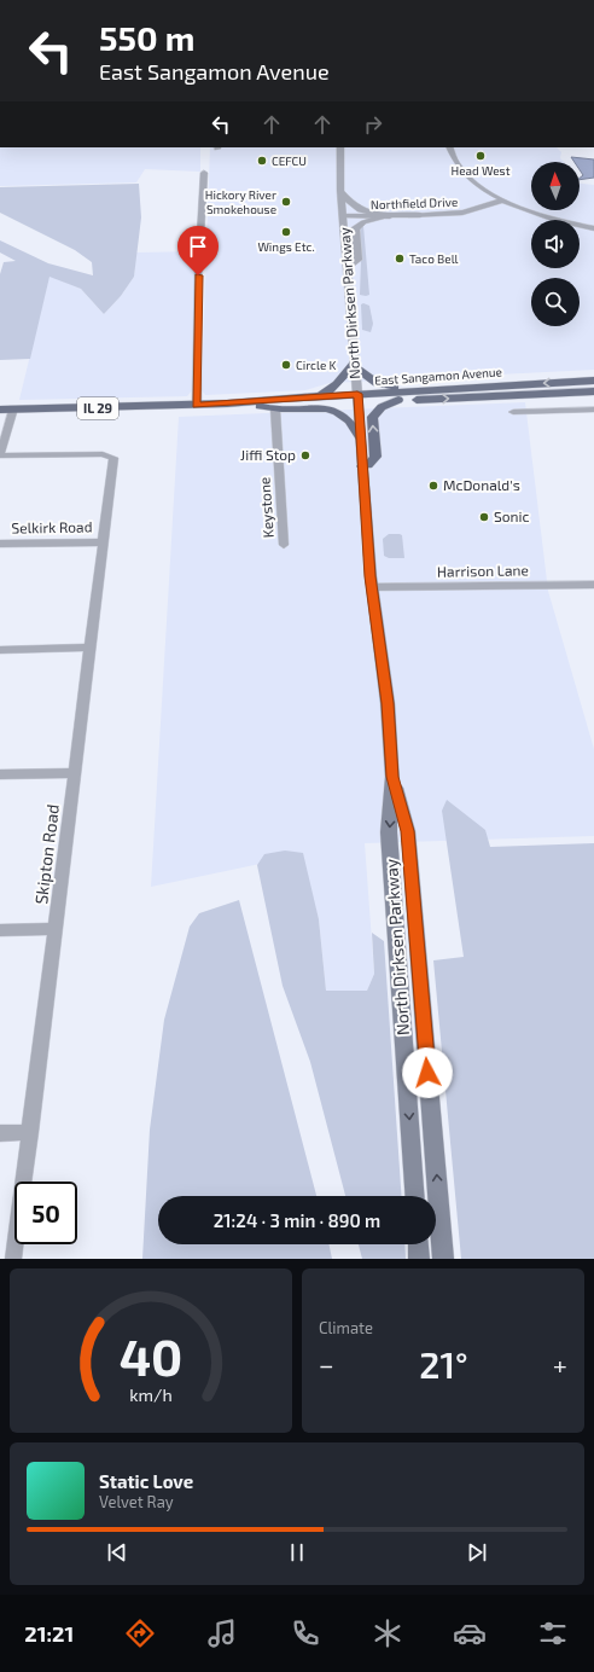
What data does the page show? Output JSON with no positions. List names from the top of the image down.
{
  "streets": {
    "main road": ["North Dirksen Parkway", "East Sangamon Avenue", "IL 29"],
    "street": [
      "Northfield Drive",
      "Keystone",
      "Selkirk Road",
      "Harrison Lane",
      "Skipton Road"
    ]
  },
  "crossings": [
    ["Northfield Drive", "North Dirksen Parkway"],
    ["North Dirksen Parkway", "East Sangamon Avenue"],
    ["North Dirksen Parkway", "Harrison Lane"],
    ["Selkirk Road", "Skipton Road"]
  ],
  "places": [
    "Head West",
    "CEFCU",
    "Hickory River Smokehouse",
    "Wings Etc.",
    "Taco Bell",
    "Circle K",
    "Jiffi Stop",
    "McDonald's",
    "Sonic"
  ],
  "north": "top",
  "page": {
    "turn": ["550 m", "East Sangamon Avenue"],
    "limit": "50",
    "trip": "21:24 · 3 min · 890 m",
    "tile": "Climate",
    "heat": ["−", "21°", "+"],
    "song": ["Static Love", "Velvet Ray"],
    "tabs": "21:21",
    "gauge": ["40", "km/h"]
  }
}
